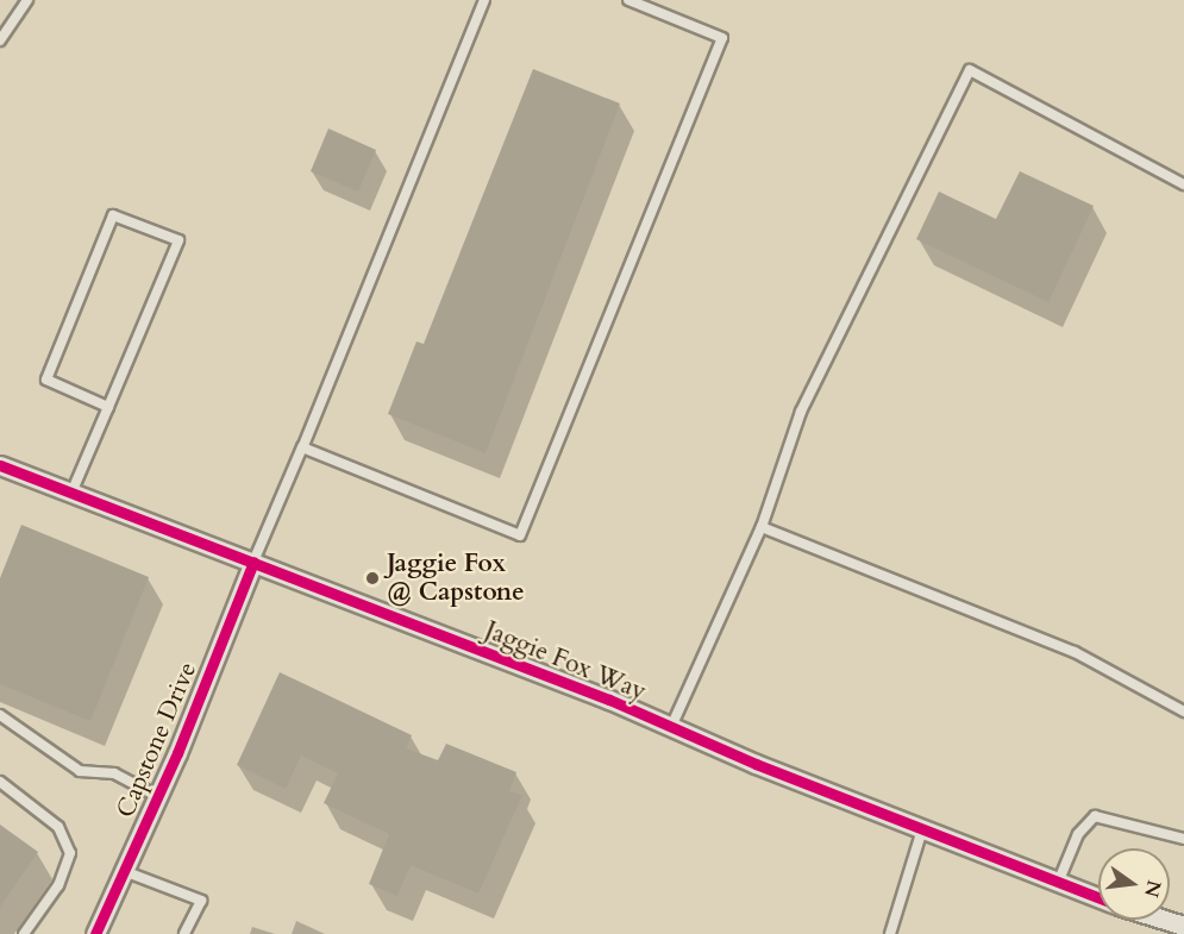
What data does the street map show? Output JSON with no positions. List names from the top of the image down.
{
  "streets": {
    "street": ["Jaggie Fox Way", "Capstone Drive"]
  },
  "crossings": [
    ["Jaggie Fox Way", "Capstone Drive"]
  ],
  "places": ["Jaggie Fox @ Capstone"],
  "north": "right"
}
